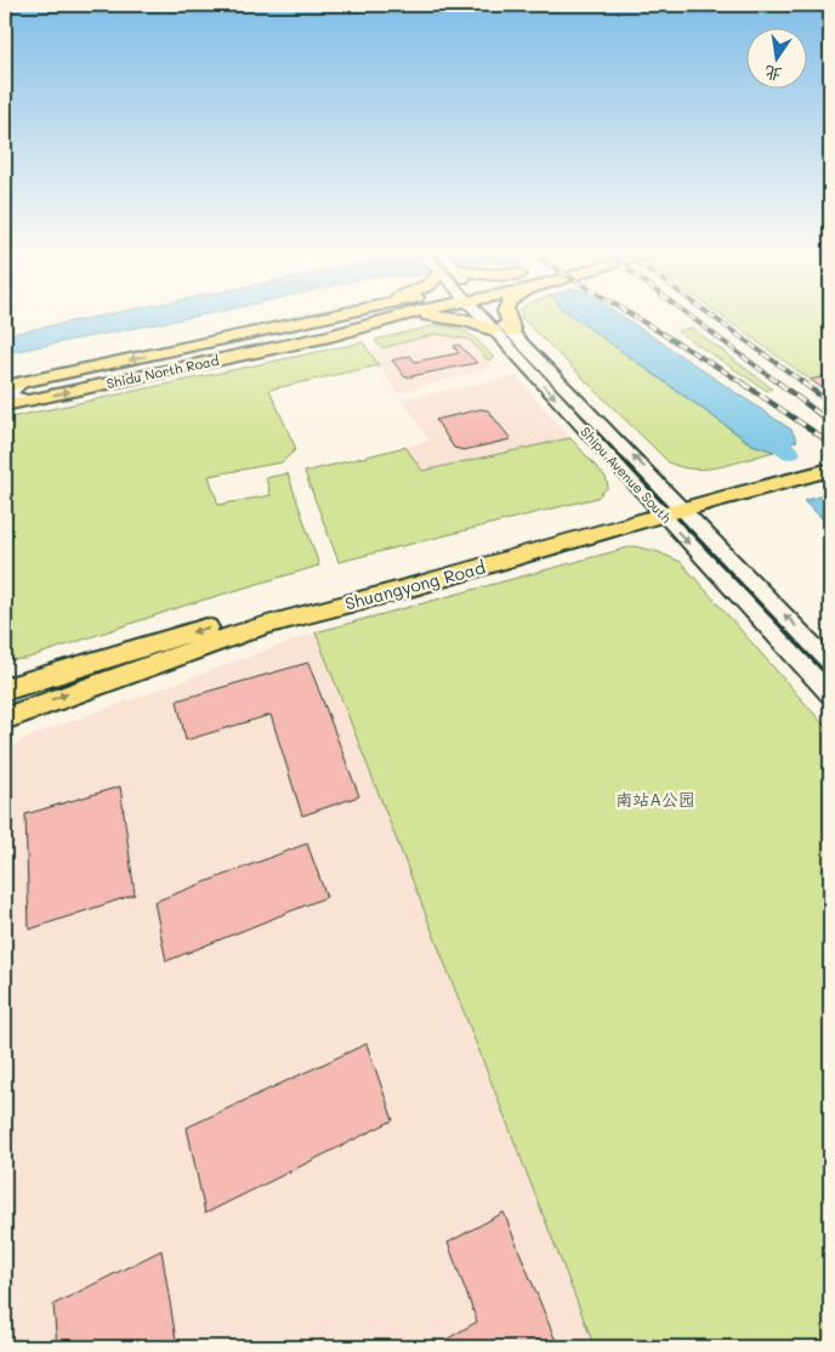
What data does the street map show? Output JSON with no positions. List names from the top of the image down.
{
  "streets": {
    "main road": ["Shidu North Road", "Shuangyong Road"],
    "street": ["Shipu Avenue South"]
  },
  "crossings": [
    ["Shipu Avenue South", "Shuangyong Road"]
  ],
  "parks": ["南站A公园"],
  "north": "bottom"
}
